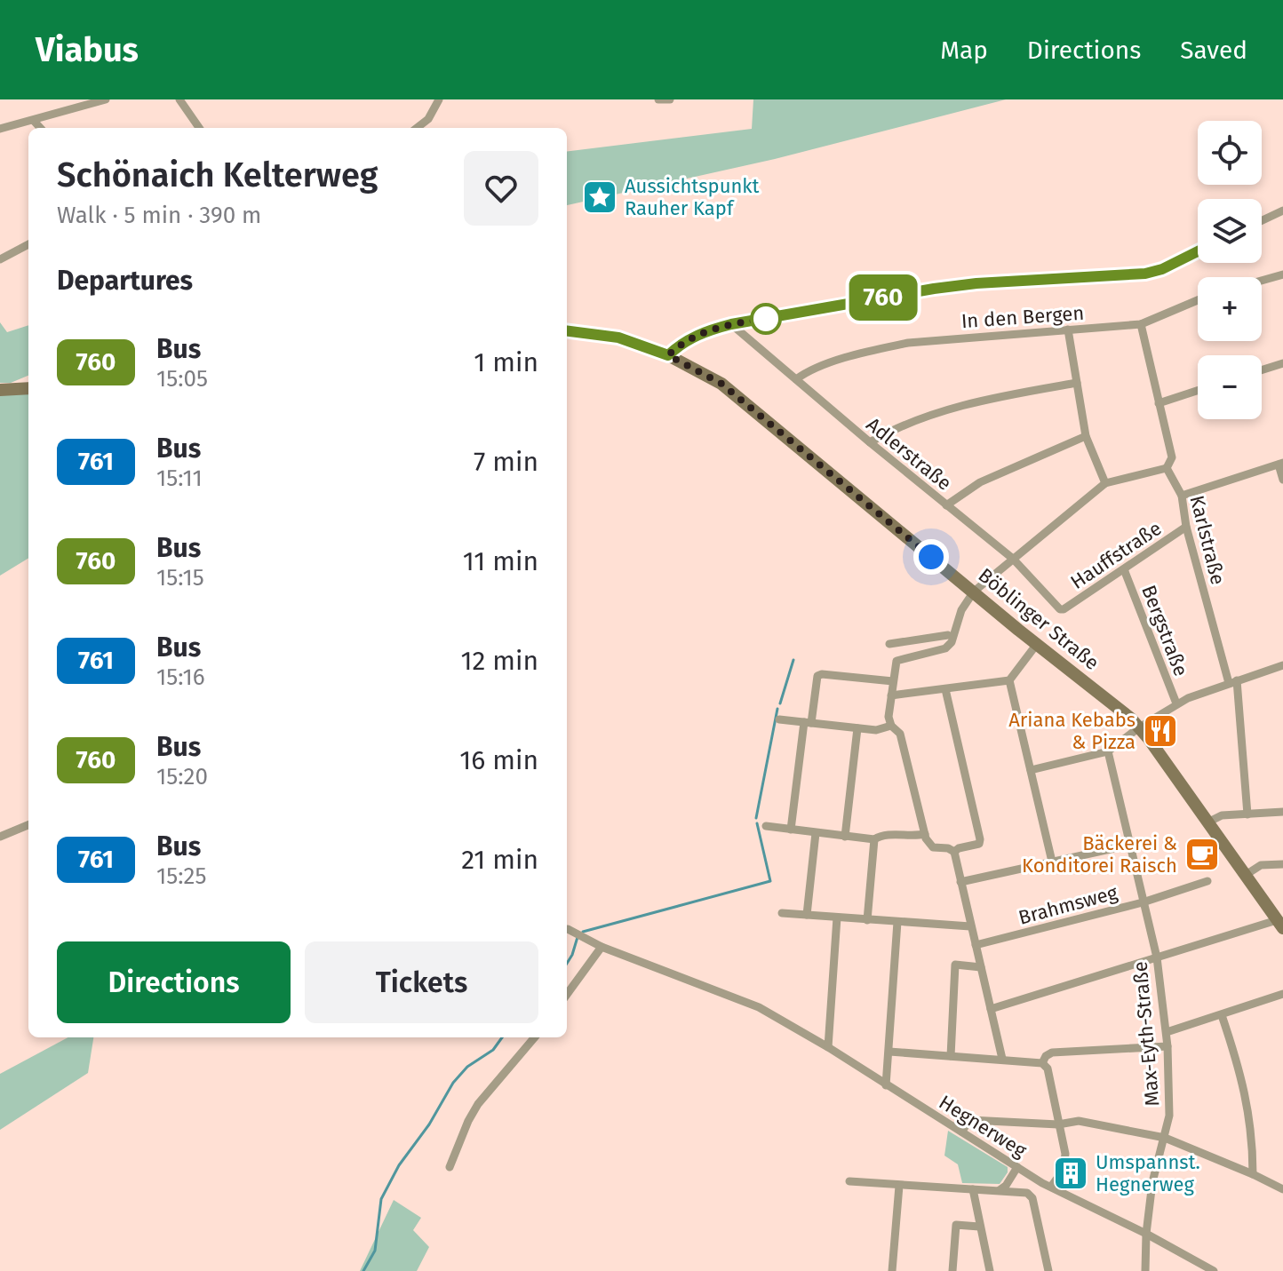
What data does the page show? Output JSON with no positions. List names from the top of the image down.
{
  "streets": {
    "main road": ["Böblinger Straße"],
    "street": [
      "In den Bergen",
      "Adlerstraße",
      "Karlstraße",
      "Hauffstraße",
      "Bergstraße",
      "Brahmsweg",
      "Max-Eyth-Straße",
      "Hegnerweg"
    ]
  },
  "crossings": [
    ["In den Bergen", "Adlerstraße"],
    ["In den Bergen", "Karlstraße"],
    ["Adlerstraße", "Hauffstraße"],
    ["Karlstraße", "Hauffstraße"],
    ["Hauffstraße", "Bergstraße"],
    ["Brahmsweg", "Max-Eyth-Straße"],
    ["Max-Eyth-Straße", "Hegnerweg"]
  ],
  "places": {
    "place": ["Aussichtspunkt Rauher Kapf"],
    "restaurant": ["Ariana Kebabs & Pizza"],
    "cafe": ["Bäckerei & Konditorei Raisch"],
    "building": ["Umspannst. Hegnerweg"]
  },
  "lines": ["bus line 760"],
  "page": {
    "header": "Viabus",
    "nav": ["Map", "Directions", "Saved"],
    "on_map": "760",
    "map_buttons": ["+", "−"],
    "heading": [
      ["Schönaich Kelterweg", "Walk · 5 min · 390 m"],
      "Departures"
    ],
    "list": [
      {
        "mark": "760",
        "name": "Bus",
        "note": "15:05",
        "value": "1 min"
      },
      {
        "mark": "761",
        "name": "Bus",
        "note": "15:11",
        "value": "7 min"
      },
      {
        "mark": "760",
        "name": "Bus",
        "note": "15:15",
        "value": "11 min"
      },
      {
        "mark": "761",
        "name": "Bus",
        "note": "15:16",
        "value": "12 min"
      },
      {
        "mark": "760",
        "name": "Bus",
        "note": "15:20",
        "value": "16 min"
      },
      {
        "mark": "761",
        "name": "Bus",
        "note": "15:25",
        "value": "21 min"
      }
    ],
    "buttons": ["Directions", "Tickets"]
  }
}
